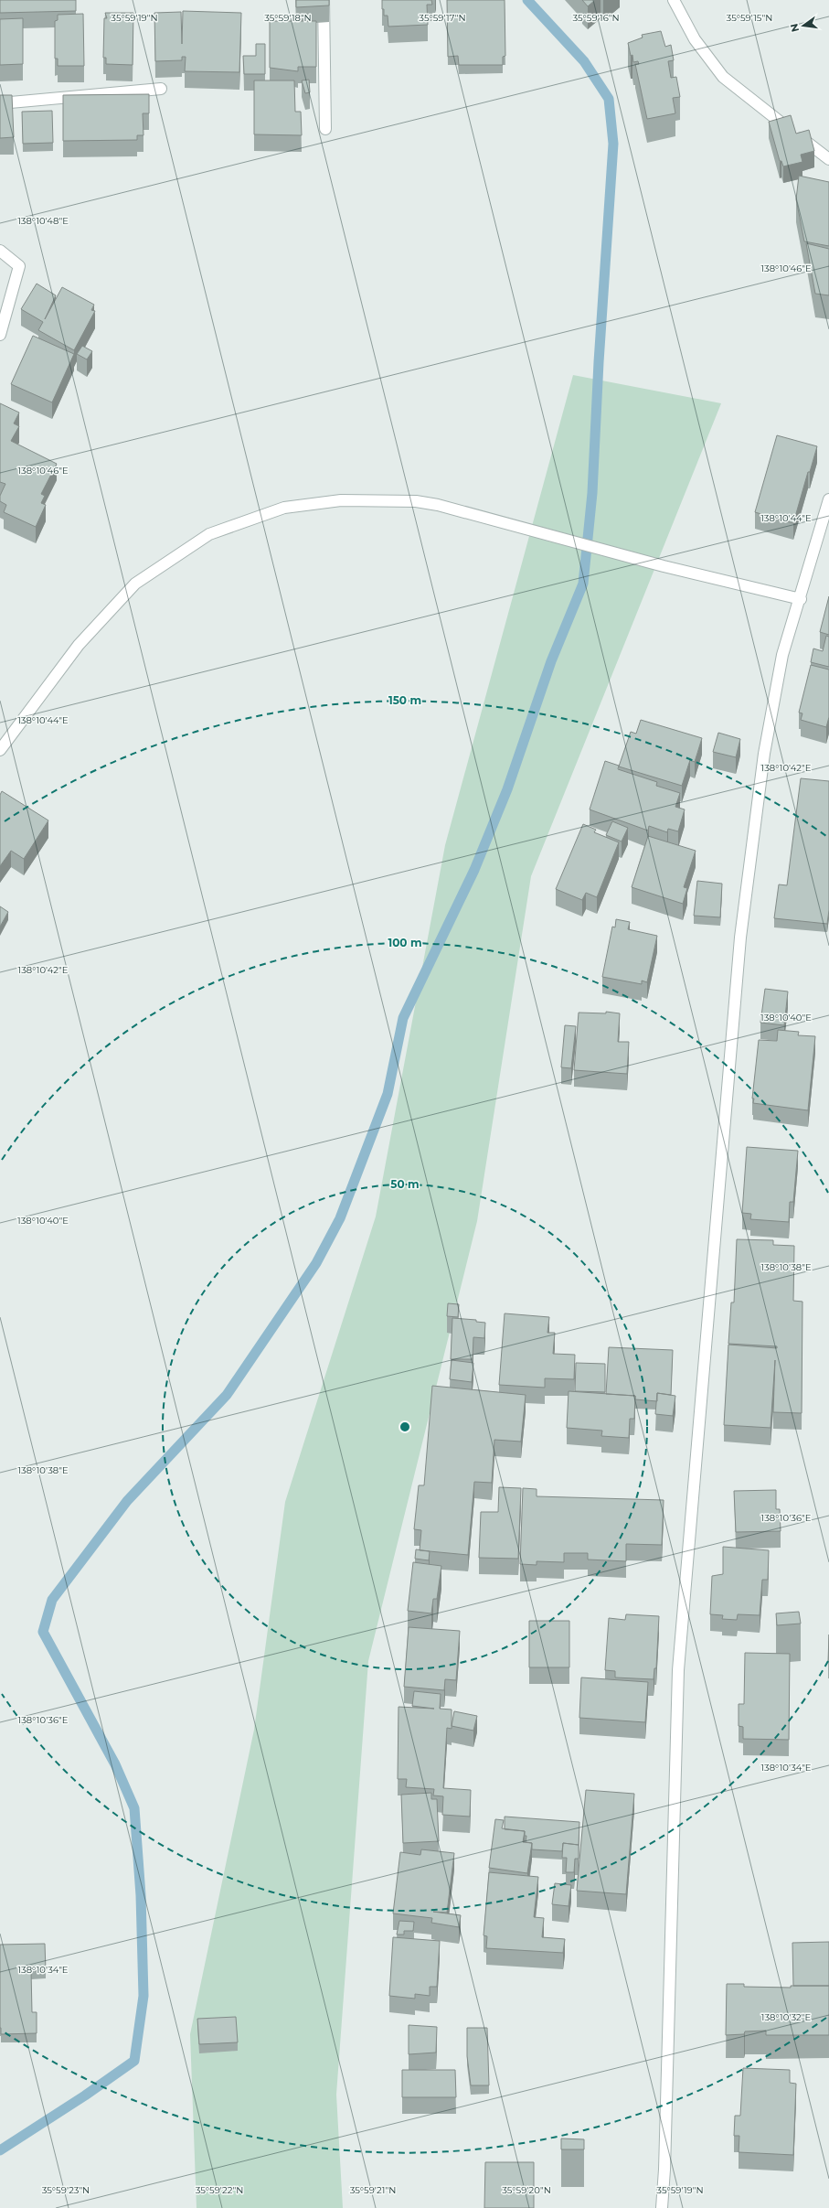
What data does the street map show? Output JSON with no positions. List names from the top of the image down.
{
  "north": "left",
  "coordinates": [
    "35°59'18\"N",
    "35°59'16\"N",
    "35°59'19\"N",
    "35°59'17\"N",
    "35°59'15\"N",
    "138°10'48\"E",
    "138°10'46\"E",
    "138°10'44\"E",
    "138°10'42\"E",
    "138°10'40\"E",
    "138°10'38\"E",
    "138°10'36\"E",
    "138°10'34\"E",
    "138°10'32\"E",
    "35°59'23\"N",
    "35°59'22\"N",
    "35°59'21\"N",
    "35°59'20\"N"
  ],
  "rings": ["150 m", "100 m", "50 m"]
}
